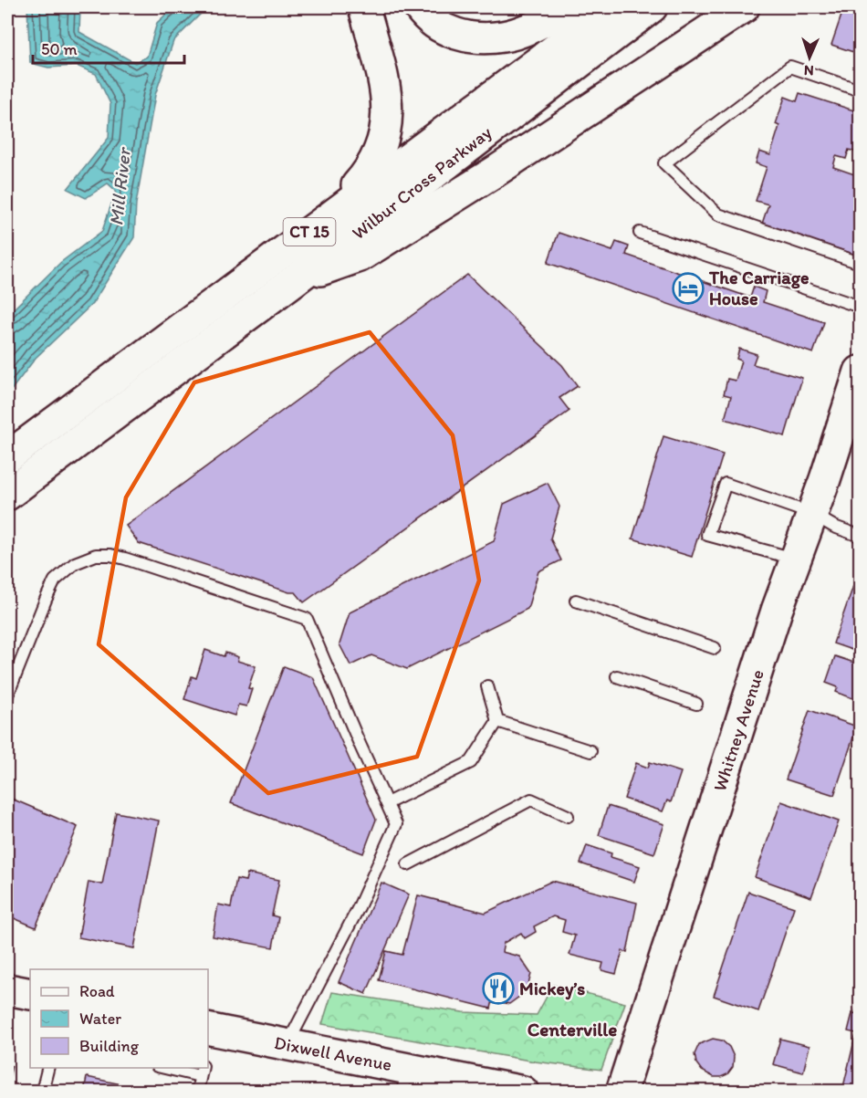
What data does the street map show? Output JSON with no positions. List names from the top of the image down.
{
  "streets": {
    "main road": [
      "Wilbur Cross Parkway",
      "CT 15",
      "Whitney Avenue",
      "Dixwell Avenue"
    ]
  },
  "districts": ["Centerville"],
  "water": ["Mill River"],
  "places": {
    "hotel": ["The Carriage House"],
    "restaurant": ["Mickey’s"]
  },
  "legend": ["Road", "Water", "Building"],
  "scale_bar": "50 m",
  "north": "bottom"
}
